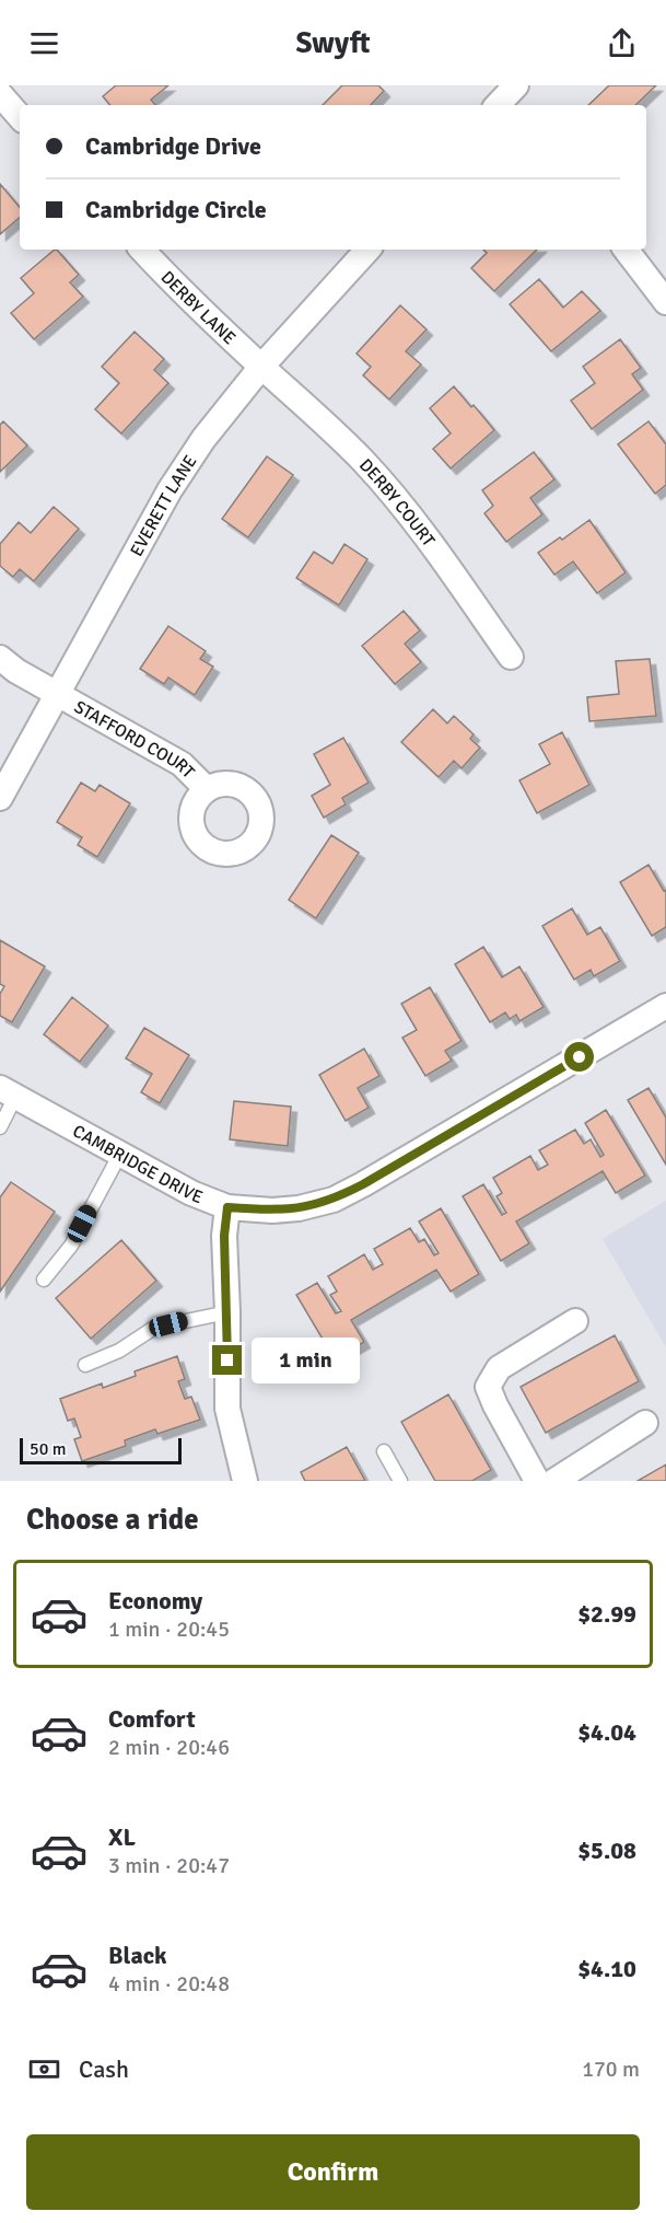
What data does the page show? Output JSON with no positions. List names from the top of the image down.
{
  "streets": {
    "street": [
      "DERBY LANE",
      "DERBY COURT",
      "EVERETT LANE",
      "STAFFORD COURT",
      "CAMBRIDGE DRIVE"
    ]
  },
  "crossings": [
    ["DERBY LANE", "DERBY COURT"],
    ["DERBY LANE", "EVERETT LANE"],
    ["DERBY COURT", "EVERETT LANE"],
    ["EVERETT LANE", "STAFFORD COURT"]
  ],
  "scale_bar": "50 m",
  "page": {
    "header": "Swyft",
    "banner": ["Cambridge Drive", "Cambridge Circle"],
    "bubble": "1 min",
    "scale": "50 m",
    "heading": "Choose a ride",
    "list": [
      {
        "name": "Economy",
        "note": "1 min · 20:45",
        "value": "$2.99"
      },
      {
        "name": "Comfort",
        "note": "2 min · 20:46",
        "value": "$4.04"
      },
      {
        "name": "XL",
        "note": "3 min · 20:47",
        "value": "$5.08"
      },
      {
        "name": "Black",
        "note": "4 min · 20:48",
        "value": "$4.10"
      }
    ],
    "pay": ["Cash", "170 m"],
    "buttons": "Confirm"
  }
}
